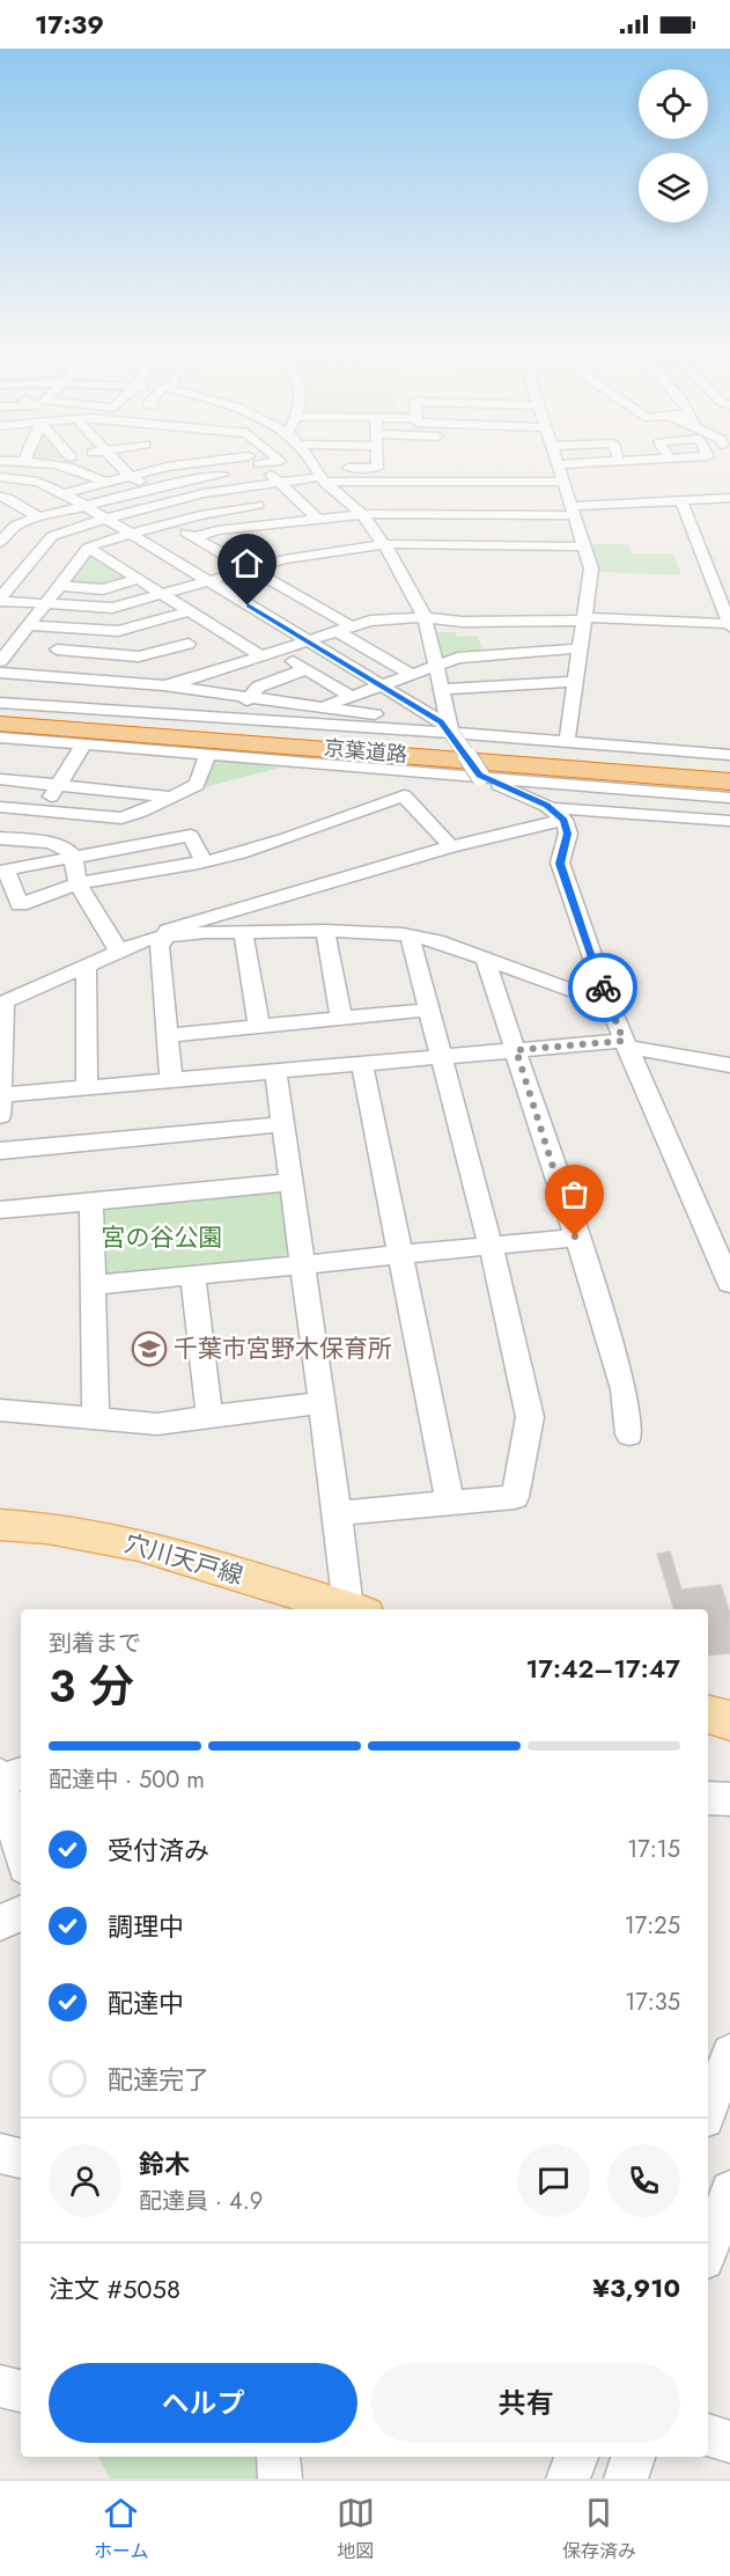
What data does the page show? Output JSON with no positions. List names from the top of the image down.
{
  "streets": {
    "highway": ["京葉道路"],
    "main road": ["穴川天戸線"]
  },
  "parks": ["宮の谷公園"],
  "places": {
    "school or university": ["千葉市宮野木保育所"]
  },
  "page": {
    "status": "17:39",
    "heading": ["3 分", "到着まで", "17:42–17:47"],
    "panel": [
      "鈴木",
      "配達員 · 4.9",
      "注文 #5058",
      "¥3,910"
    ],
    "bar": "配達中 · 500 m",
    "list": [
      ["受付済み", "17:15"],
      ["調理中", "17:25"],
      ["配達中", "17:35"],
      "配達完了"
    ],
    "buttons": ["ヘルプ", "共有"],
    "tabs": ["ホーム", "地図", "保存済み"]
  }
}
